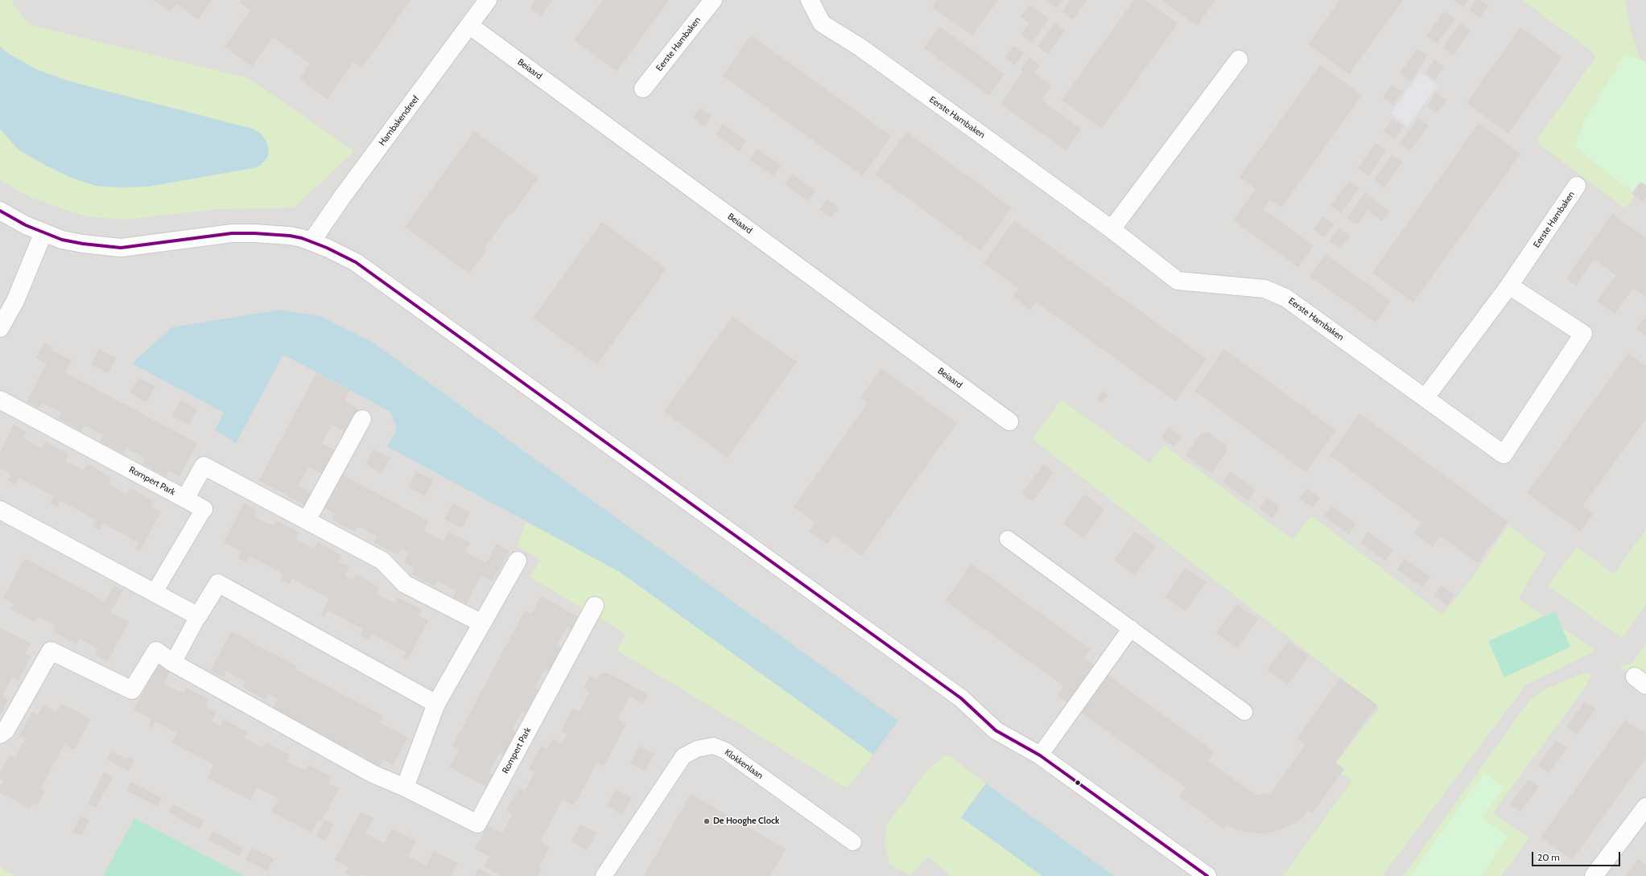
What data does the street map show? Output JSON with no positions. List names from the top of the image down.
{
  "streets": {
    "street": [
      "Eerste Hambaken",
      "Beiaard",
      "Hambakendreef",
      "Rompert Park"
    ],
    "lane": ["Klokkenlaan"]
  },
  "crossings": [
    ["Beiaard", "Hambakendreef"]
  ],
  "places": ["De Hooghe Clock"],
  "scale_bar": "20 m"
}
